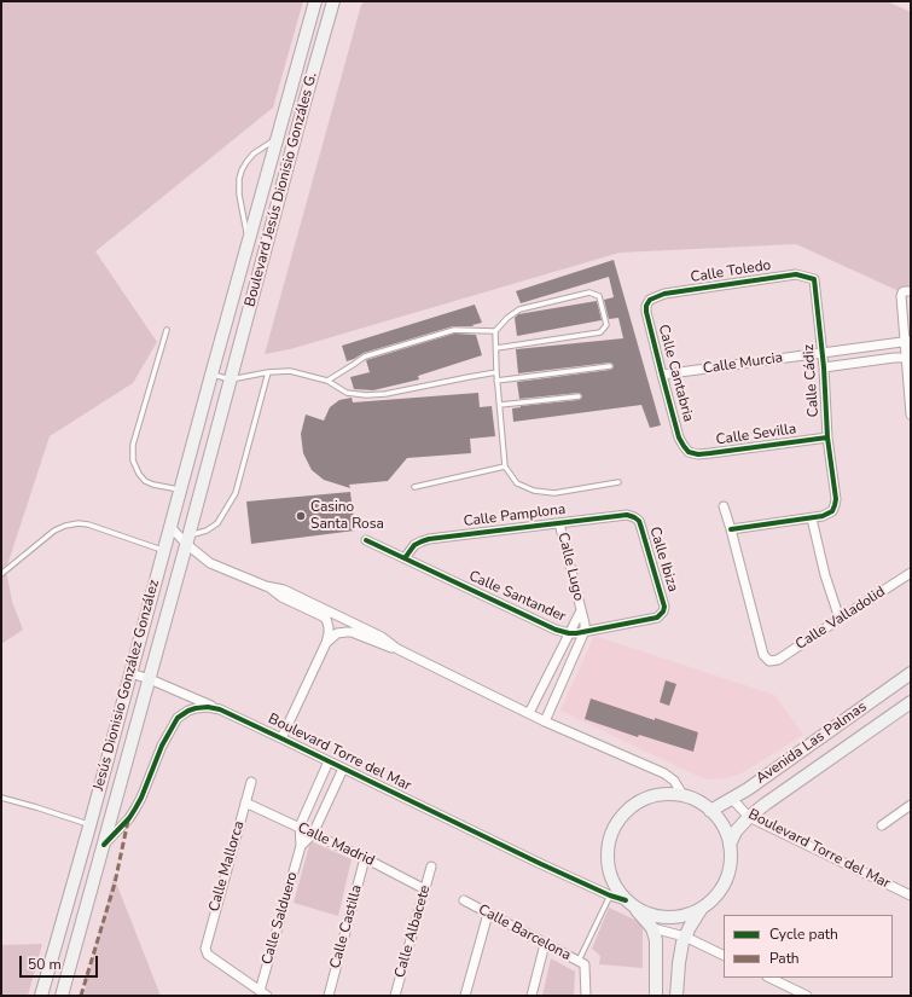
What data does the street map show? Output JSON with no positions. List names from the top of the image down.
{
  "streets": {
    "main road": ["Boulevard Jesús Dionisio Gonzáles G.", "Jesús Dionisio González González", "Avenida Las Palmas"],
    "street": [
      "Calle Toledo",
      "Calle Murcia",
      "Calle Cantabria",
      "Calle Cádiz",
      "Calle Sevilla",
      "Calle Pamplona",
      "Calle Ibiza",
      "Calle Lugo",
      "Calle Santander",
      "Calle Valladolid",
      "Boulevard Torre del Mar",
      "Calle Madrid",
      "Calle Mallorca",
      "Calle Salduero",
      "Calle Castilla",
      "Calle Albacete",
      "Calle Barcelona"
    ]
  },
  "crossings": [
    ["Boulevard Jesús Dionisio Gonzáles G.", "Jesús Dionisio González González"],
    ["Calle Toledo", "Calle Cantabria"],
    ["Calle Toledo", "Calle Cádiz"],
    ["Calle Murcia", "Calle Cantabria"],
    ["Calle Murcia", "Calle Cádiz"],
    ["Calle Cantabria", "Calle Sevilla"],
    ["Calle Cádiz", "Calle Sevilla"],
    ["Calle Pamplona", "Calle Ibiza"],
    ["Calle Pamplona", "Calle Lugo"],
    ["Calle Pamplona", "Calle Santander"],
    ["Calle Ibiza", "Calle Santander"],
    ["Calle Lugo", "Calle Santander"],
    ["Jesús Dionisio González González", "Boulevard Torre del Mar"],
    ["Avenida Las Palmas", "Boulevard Torre del Mar"],
    ["Boulevard Torre del Mar", "Calle Salduero"],
    ["Calle Madrid", "Calle Mallorca"],
    ["Calle Madrid", "Calle Salduero"],
    ["Calle Madrid", "Calle Castilla"],
    ["Calle Madrid", "Calle Albacete"],
    ["Calle Mallorca", "Calle Salduero"]
  ],
  "places": ["Casino Santa Rosa"],
  "legend": ["Cycle path", "Path"],
  "scale_bar": "50 m"
}
